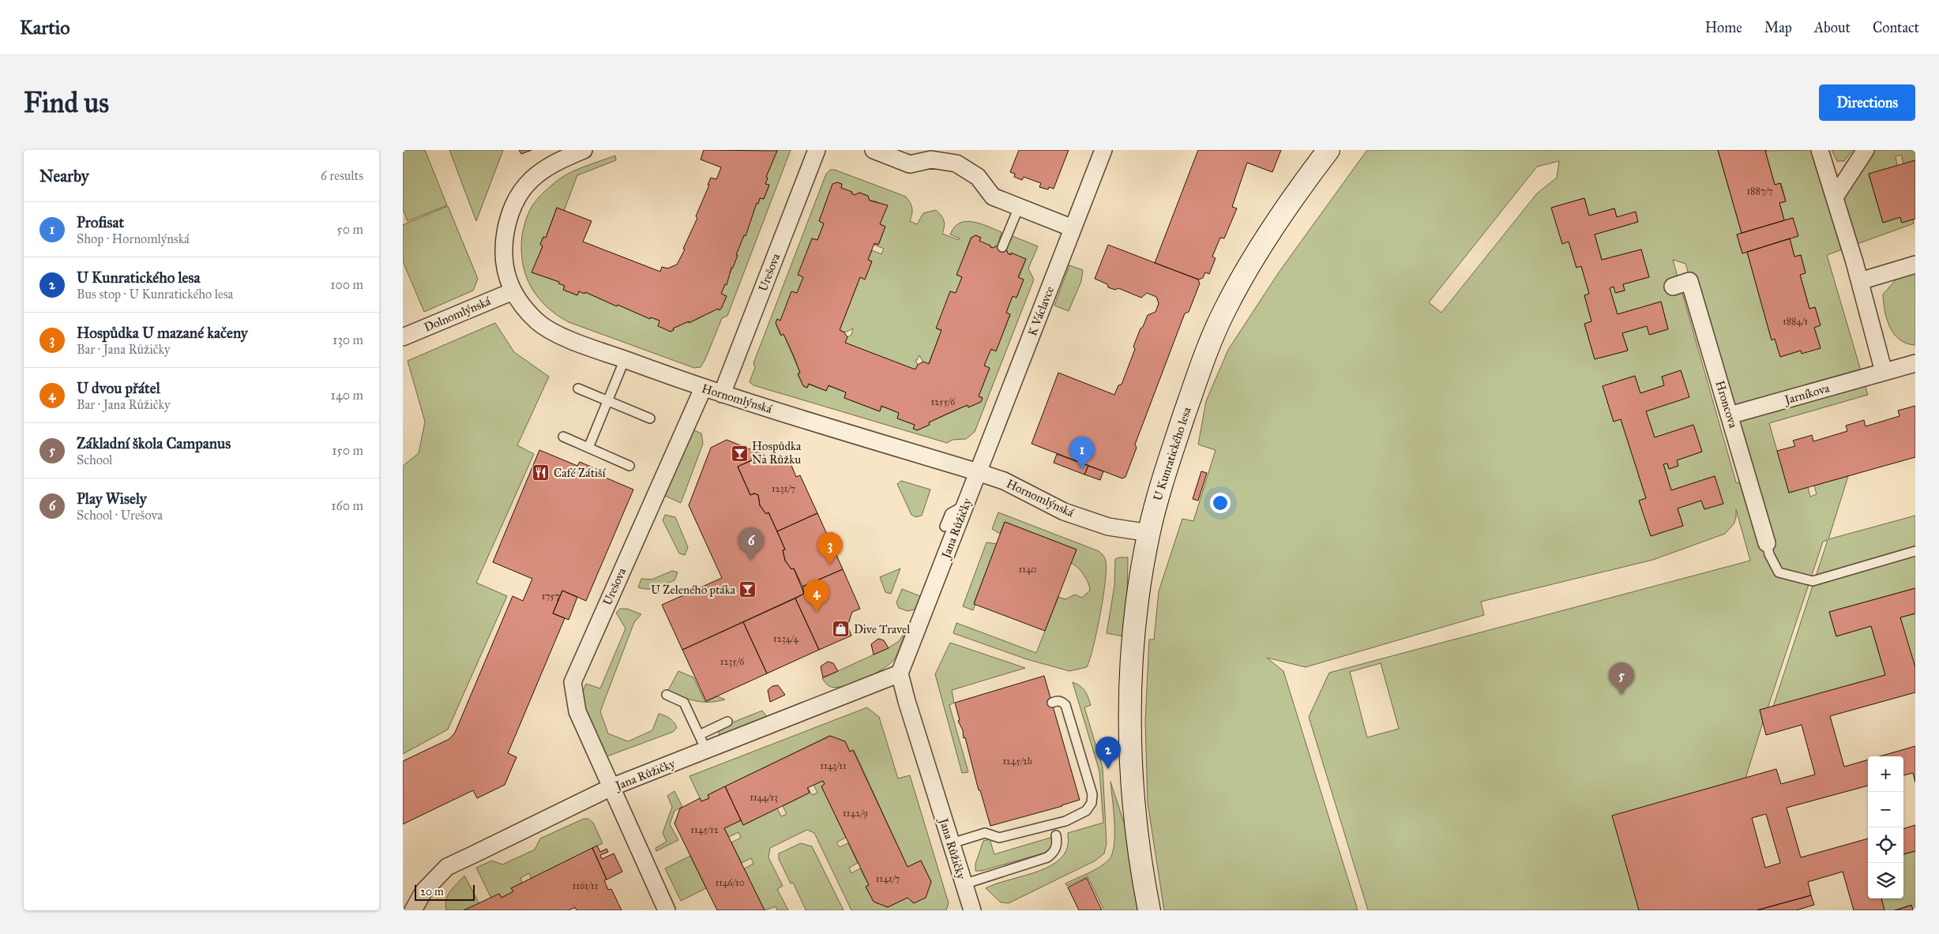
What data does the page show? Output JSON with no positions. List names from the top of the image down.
{
  "streets": {
    "street": [
      "Urešova",
      "K Václavce",
      "Dolnomlýnská",
      "Jarníkova",
      "Hornomlýnská",
      "Hroncova",
      "U Kunratického lesa",
      "Jana Růžičky"
    ]
  },
  "crossings": [
    ["Urešova", "Hornomlýnská"],
    ["Urešova", "Jana Růžičky"],
    ["K Václavce", "Hornomlýnská"],
    ["K Václavce", "Jana Růžičky"],
    ["Dolnomlýnská", "Hornomlýnská"],
    ["Jarníkova", "Hroncova"],
    ["Hornomlýnská", "U Kunratického lesa"],
    ["Hornomlýnská", "Jana Růžičky"]
  ],
  "places": {
    "bar": ["Hospůdka Na Růžku", "U Zeleného ptáka"],
    "restaurant": ["Café Zátiší"],
    "shop": ["Dive Travel"]
  },
  "house_numbers": [
    "1887/7",
    "1884/1",
    "1255/6",
    "1231/7",
    "1140",
    "1757",
    "1234/4",
    "1235/6",
    "1245/2b",
    "1143/11",
    "1144/13",
    "1142/9",
    "1145/12",
    "1141/7",
    "1146/10",
    "1161/11"
  ],
  "scale_bar": "20 m",
  "page": {
    "header": "Kartio",
    "nav": [
      "Home",
      "Map",
      "About",
      "Contact"
    ],
    "buttons": "Directions",
    "title": "Find us",
    "heading": ["Nearby", "6 results"],
    "list": [
      {
        "mark": "1",
        "name": "Profisat",
        "note": "Shop · Hornomlýnská",
        "value": "50 m"
      },
      {
        "mark": "2",
        "name": "U Kunratického lesa",
        "note": "Bus stop · U Kunratického lesa",
        "value": "100 m"
      },
      {
        "mark": "3",
        "name": "Hospůdka U mazané kačeny",
        "note": "Bar · Jana Růžičky",
        "value": "130 m"
      },
      {
        "mark": "4",
        "name": "U dvou přátel",
        "note": "Bar · Jana Růžičky",
        "value": "140 m"
      },
      {
        "mark": "5",
        "name": "Základní škola Campanus",
        "note": "School",
        "value": "150 m"
      },
      {
        "mark": "6",
        "name": "Play Wisely",
        "note": "School · Urešova",
        "value": "160 m"
      }
    ],
    "pins": [
      "1",
      "6",
      "3",
      "4",
      "5",
      "2"
    ],
    "map_buttons": ["+", "−"],
    "scale": "20 m"
  }
}
